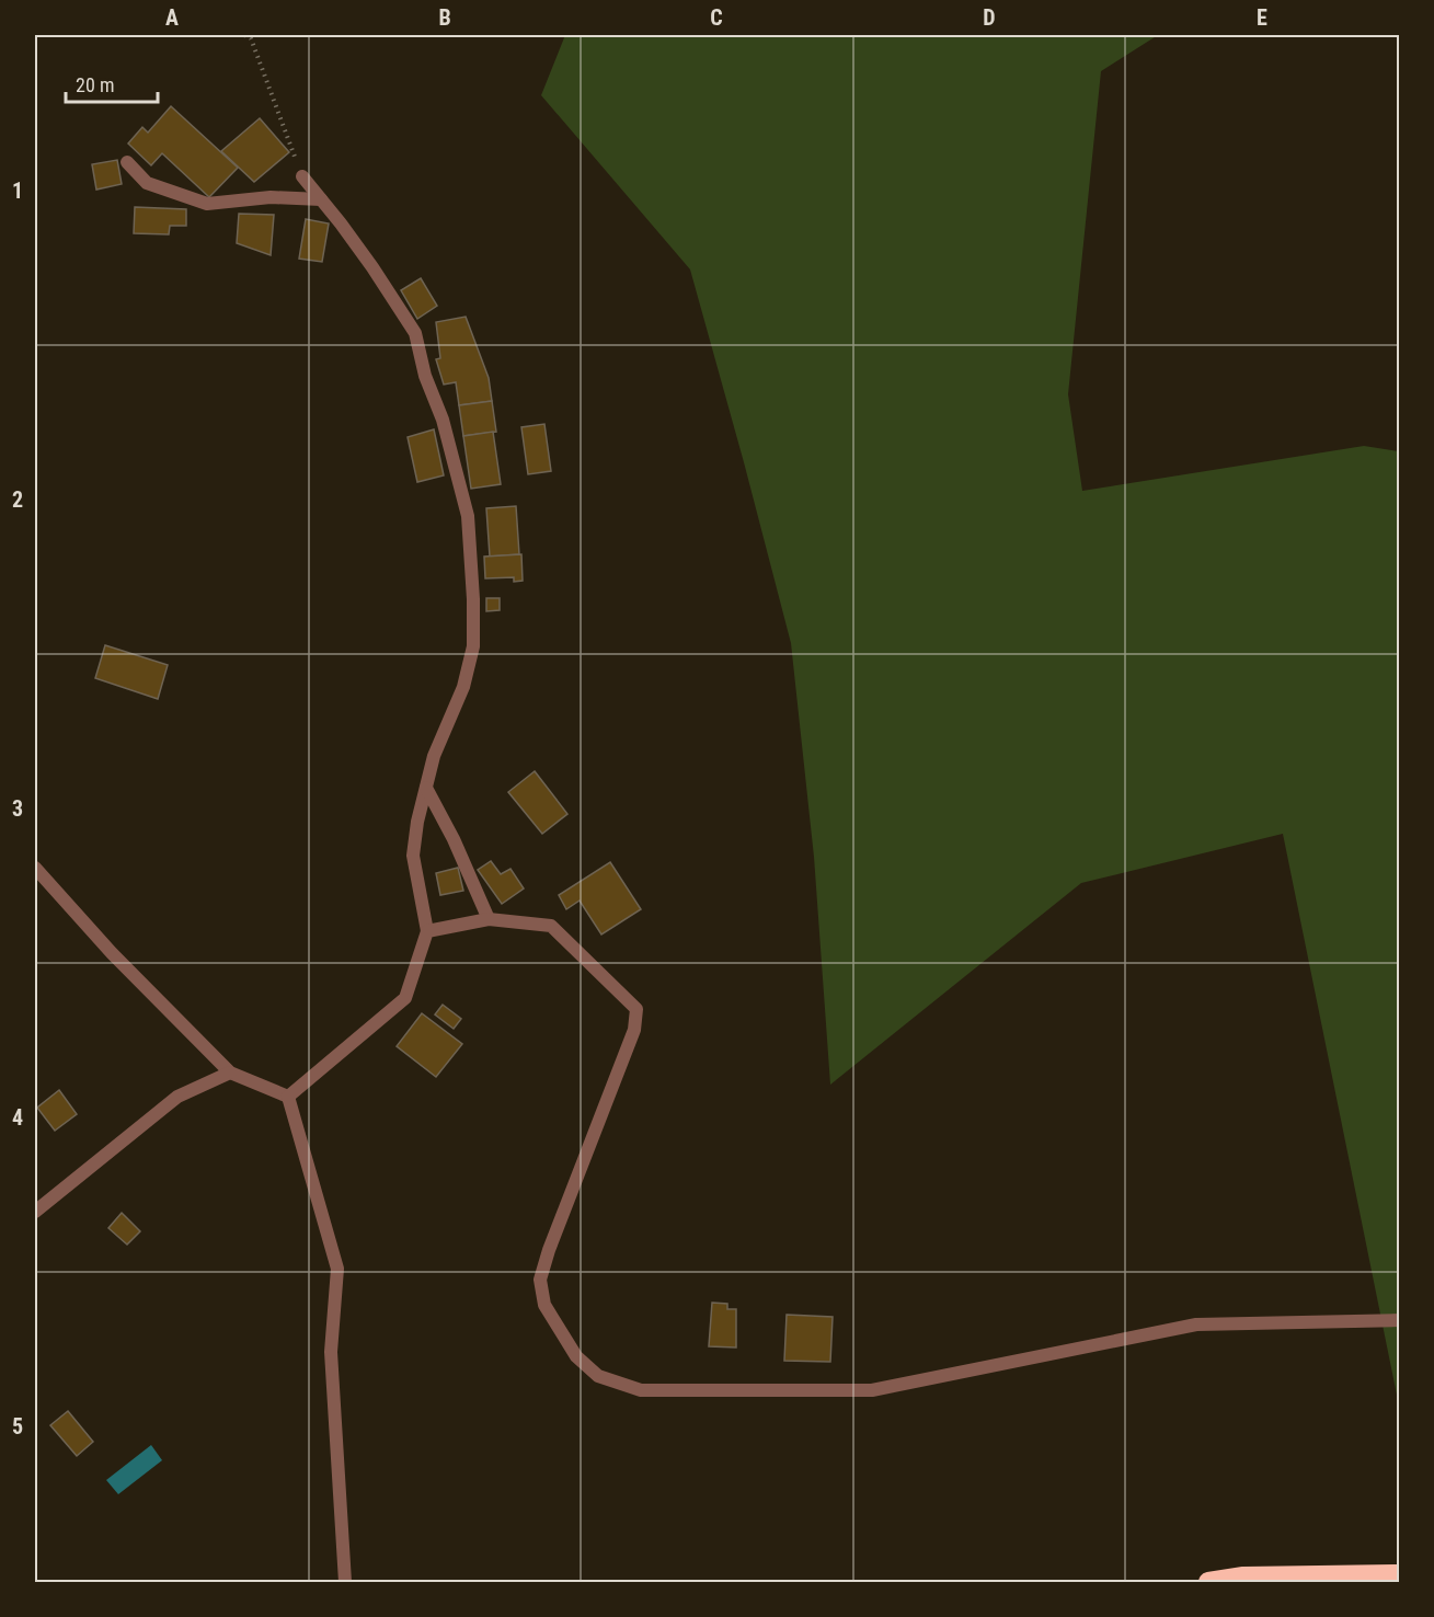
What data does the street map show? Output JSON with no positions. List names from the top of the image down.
{
  "scale_bar": "20 m",
  "grid": {
    "columns": [
      "A",
      "B",
      "C",
      "D",
      "E"
    ],
    "rows": [
      "1",
      "2",
      "3",
      "4",
      "5"
    ]
  }
}
